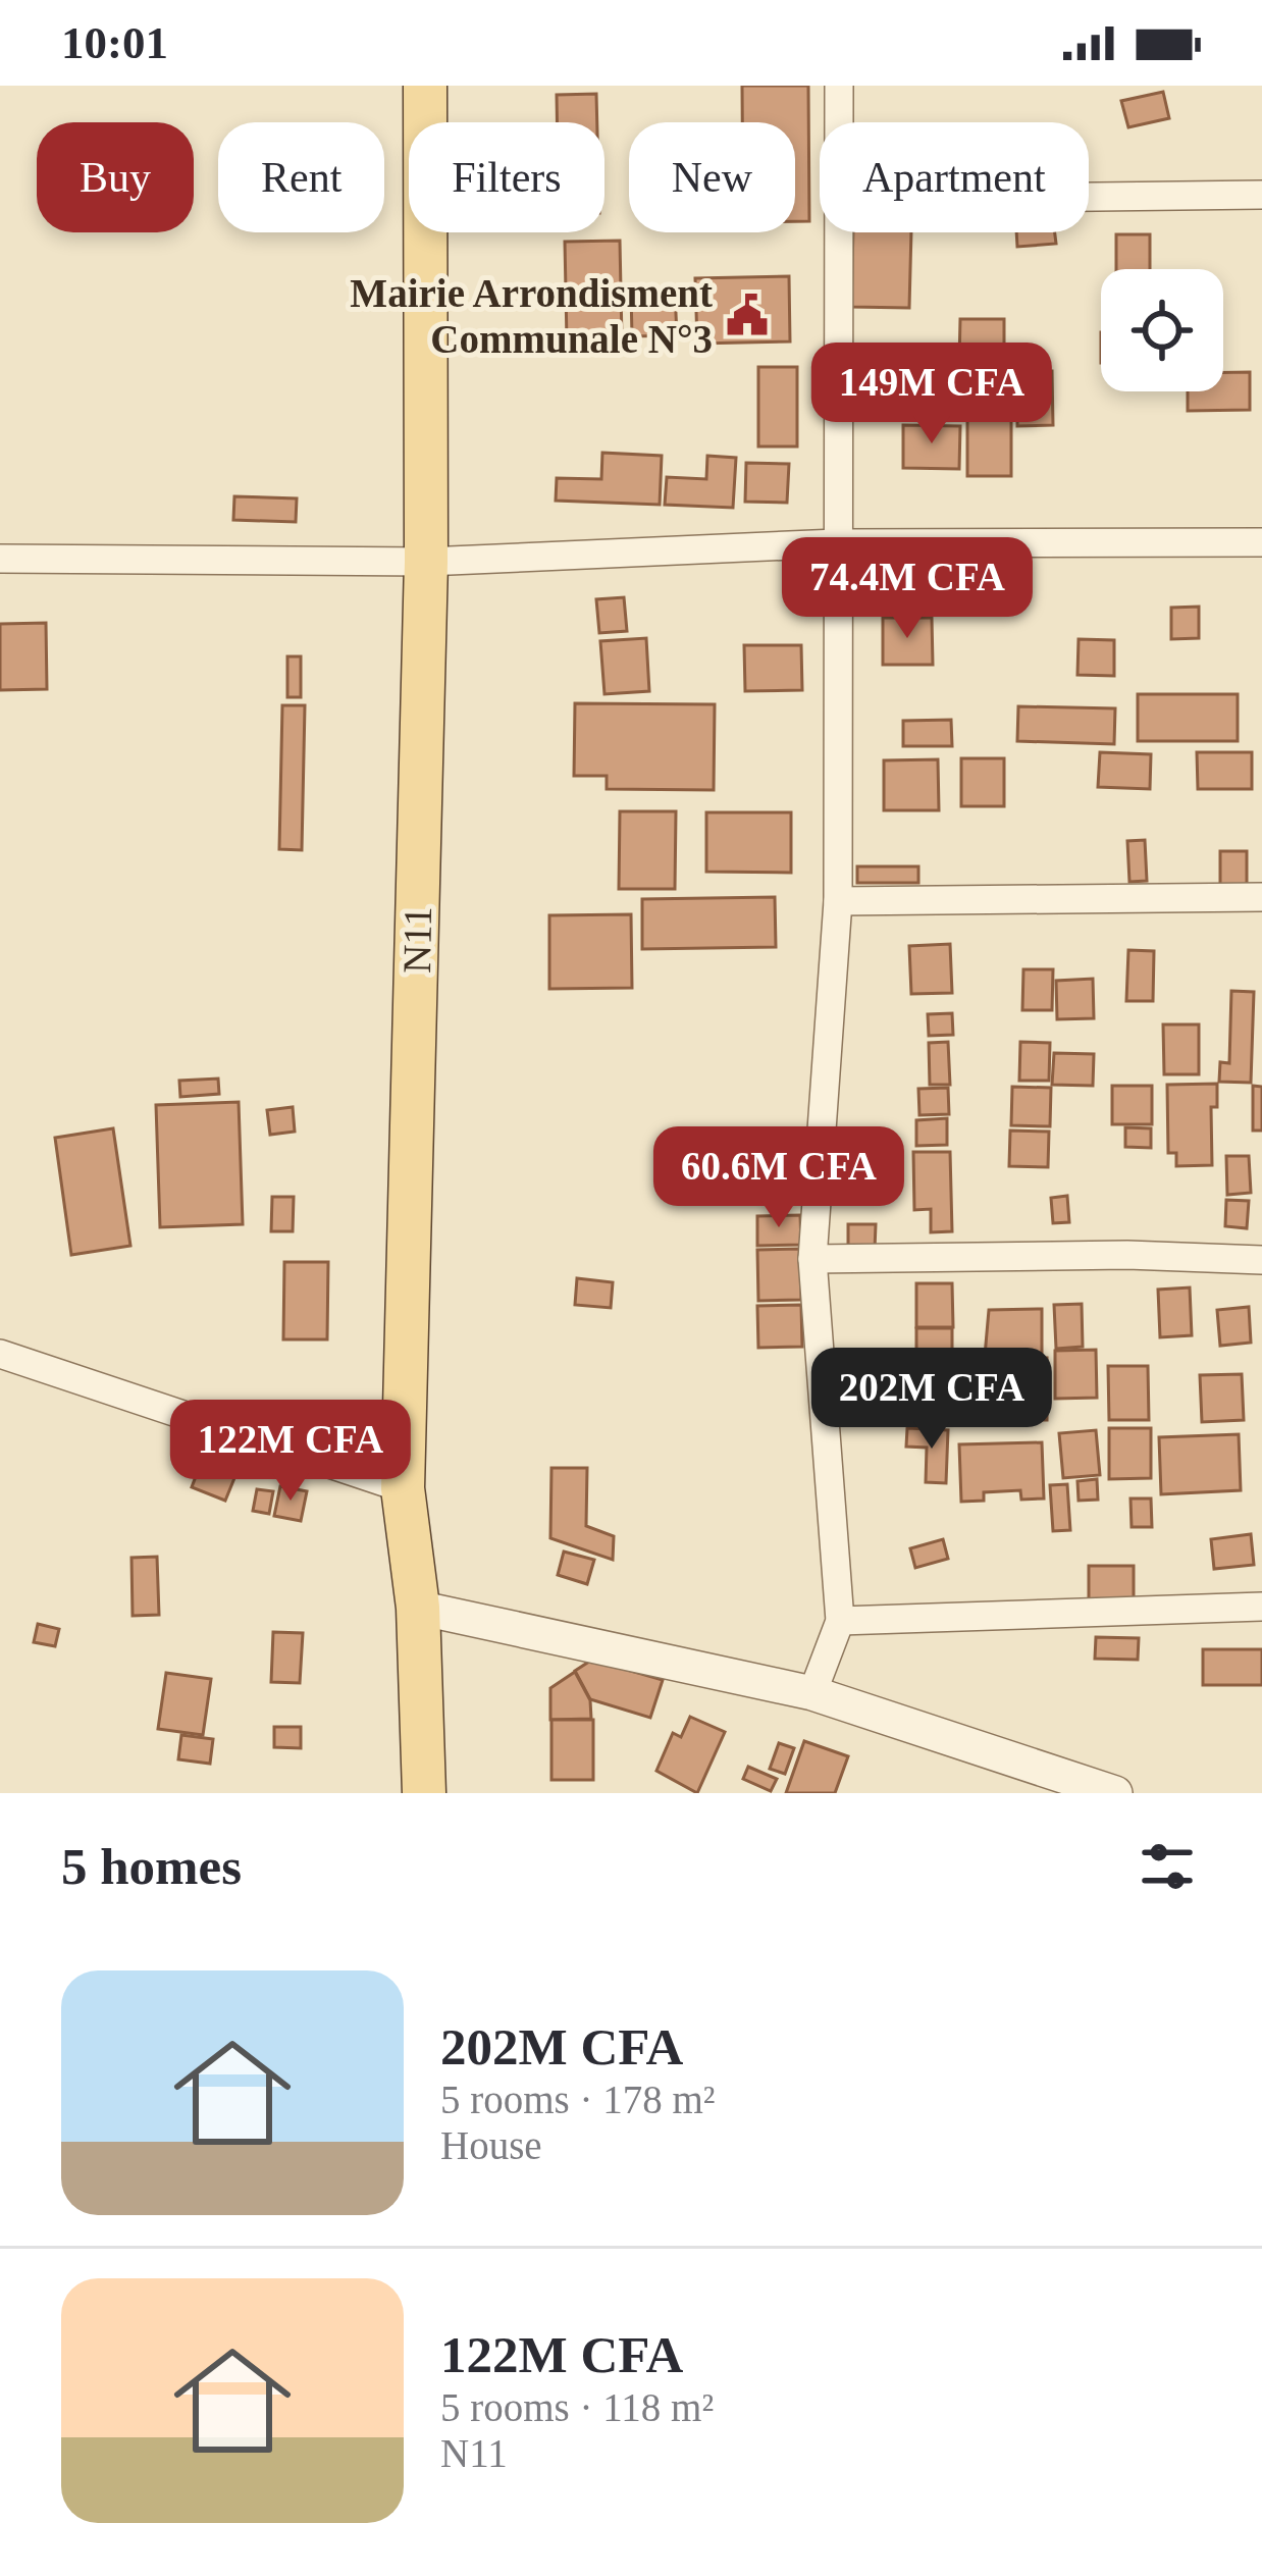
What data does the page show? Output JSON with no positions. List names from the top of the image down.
{
  "streets": {
    "main road": ["N11"]
  },
  "places": {
    "public building": ["Mairie Arrondisment Communale N°3"]
  },
  "page": {
    "status": "10:01",
    "chip": [
      "Buy",
      "Rent",
      "Filters",
      "New",
      "Apartment"
    ],
    "price": [
      "149M CFA",
      "74.4M CFA",
      "60.6M CFA",
      "202M CFA",
      "122M CFA"
    ],
    "heading": "5 homes",
    "list": [
      {
        "name": "202M CFA",
        "note": "5 rooms · 178 m² · House"
      },
      {
        "name": "122M CFA",
        "note": "5 rooms · 118 m² · N11"
      }
    ]
  }
}
